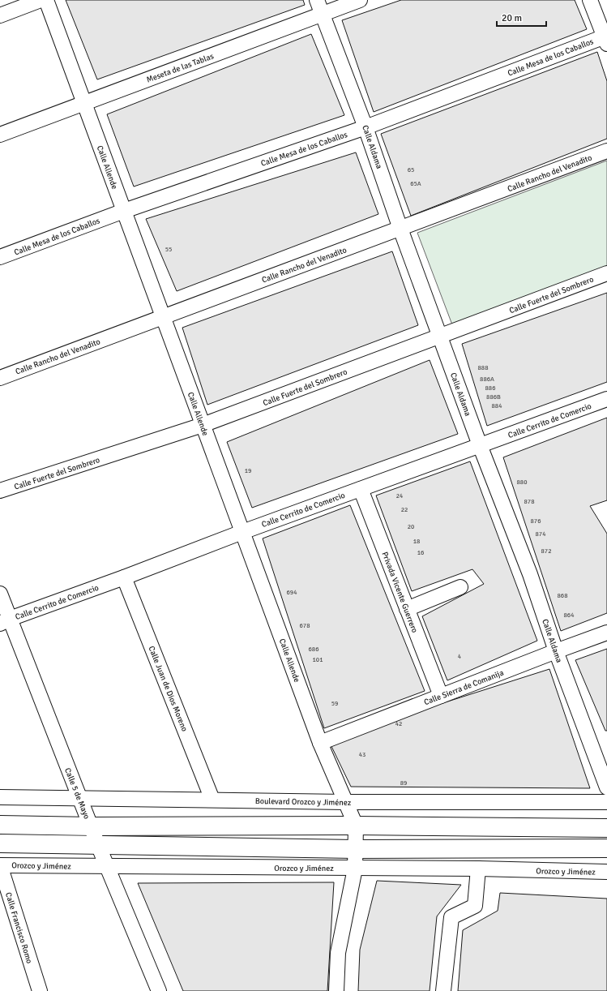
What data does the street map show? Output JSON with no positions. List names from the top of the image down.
{
  "streets": {
    "street": [
      "Calle Mesa de los Caballos",
      "Meseta de las Tablas",
      "Calle Aldama",
      "Calle Allende",
      "Calle Rancho del Venadito",
      "Calle Fuerte del Sombrero",
      "Calle Cerrito de Comercio",
      "Privada Vicente Guerrero",
      "Calle Sierra de Comanija",
      "Calle Juan de Dios Moreno",
      "Calle 5 de Mayo",
      "Boulevard Orozco y Jiménez",
      "Orozco y Jiménez",
      "Calle Francisco Romo"
    ]
  },
  "crossings": [
    ["Calle Mesa de los Caballos", "Calle Aldama"],
    ["Calle Mesa de los Caballos", "Calle Allende"],
    ["Meseta de las Tablas", "Calle Aldama"],
    ["Meseta de las Tablas", "Calle Allende"],
    ["Calle Aldama", "Calle Rancho del Venadito"],
    ["Calle Aldama", "Calle Fuerte del Sombrero"],
    ["Calle Aldama", "Calle Cerrito de Comercio"],
    ["Calle Aldama", "Calle Sierra de Comanija"],
    ["Calle Allende", "Calle Rancho del Venadito"],
    ["Calle Allende", "Calle Fuerte del Sombrero"],
    ["Calle Allende", "Calle Cerrito de Comercio"],
    ["Calle Allende", "Calle Sierra de Comanija"],
    ["Calle Allende", "Boulevard Orozco y Jiménez"],
    ["Calle Cerrito de Comercio", "Privada Vicente Guerrero"],
    ["Calle Cerrito de Comercio", "Calle Juan de Dios Moreno"],
    ["Calle Cerrito de Comercio", "Calle 5 de Mayo"],
    ["Privada Vicente Guerrero", "Calle Sierra de Comanija"],
    ["Calle Juan de Dios Moreno", "Boulevard Orozco y Jiménez"],
    ["Calle 5 de Mayo", "Boulevard Orozco y Jiménez"],
    ["Calle 5 de Mayo", "Orozco y Jiménez"],
    ["Orozco y Jiménez", "Calle Francisco Romo"]
  ],
  "house_numbers": [
    "65",
    "65A",
    "55",
    "888",
    "886A",
    "886",
    "886B",
    "884",
    "19",
    "880",
    "24",
    "878",
    "22",
    "876",
    "20",
    "874",
    "18",
    "872",
    "16",
    "694",
    "868",
    "864",
    "678",
    "686",
    "4",
    "101",
    "59",
    "42",
    "43",
    "89"
  ],
  "scale_bar": "20 m"
}
